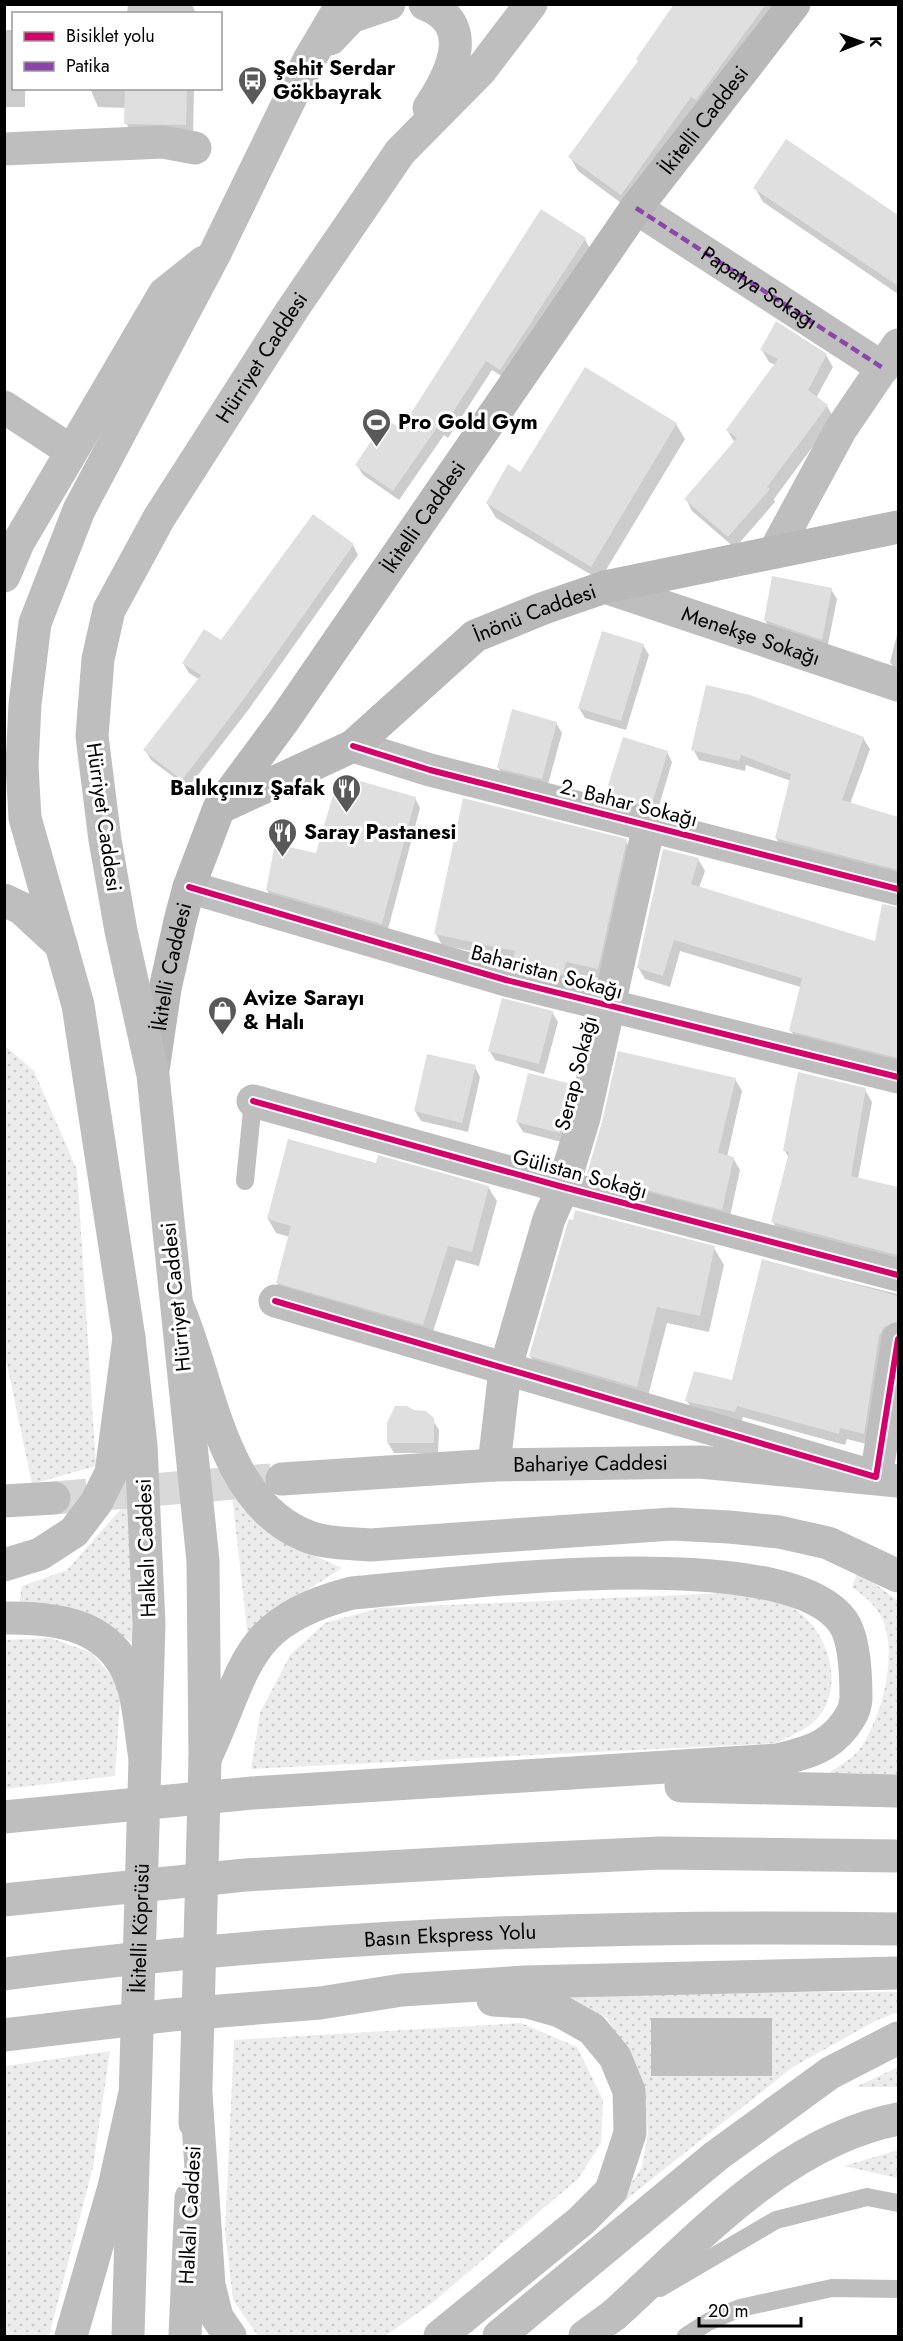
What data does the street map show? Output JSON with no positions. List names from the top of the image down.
{
  "streets": {
    "main road": [
      "İkitelli Caddesi",
      "Papatya Sokağı",
      "Hürriyet Caddesi",
      "İnönü Caddesi",
      "Menekşe Sokağı",
      "2. Bahar Sokağı",
      "Baharistan Sokağı",
      "Serap Sokağı",
      "Gülistan Sokağı",
      "Bahariye Caddesi",
      "Halkalı Caddesi",
      "İkitelli Köprüsü",
      "Basın Ekspress Yolu"
    ]
  },
  "crossings": [
    ["İkitelli Caddesi", "Papatya Sokağı"],
    ["İkitelli Caddesi", "Hürriyet Caddesi"],
    ["İkitelli Caddesi", "İnönü Caddesi"],
    ["İkitelli Caddesi", "Baharistan Sokağı"],
    ["İnönü Caddesi", "Menekşe Sokağı"],
    ["İnönü Caddesi", "2. Bahar Sokağı"],
    ["2. Bahar Sokağı", "Serap Sokağı"],
    ["Baharistan Sokağı", "Serap Sokağı"],
    ["Serap Sokağı", "Gülistan Sokağı"],
    ["Serap Sokağı", "Bahariye Caddesi"],
    ["Halkalı Caddesi", "İkitelli Köprüsü"]
  ],
  "places": {
    "bus stop": ["Şehit Serdar Gökbayrak"],
    "sports": ["Pro Gold Gym"],
    "restaurant": ["Balıkçınız Şafak", "Saray Pastanesi"],
    "shop": ["Avize Sarayı & Halı"]
  },
  "legend": ["Bisiklet yolu", "Patika"],
  "scale_bar": "20 m",
  "north": "right"
}
